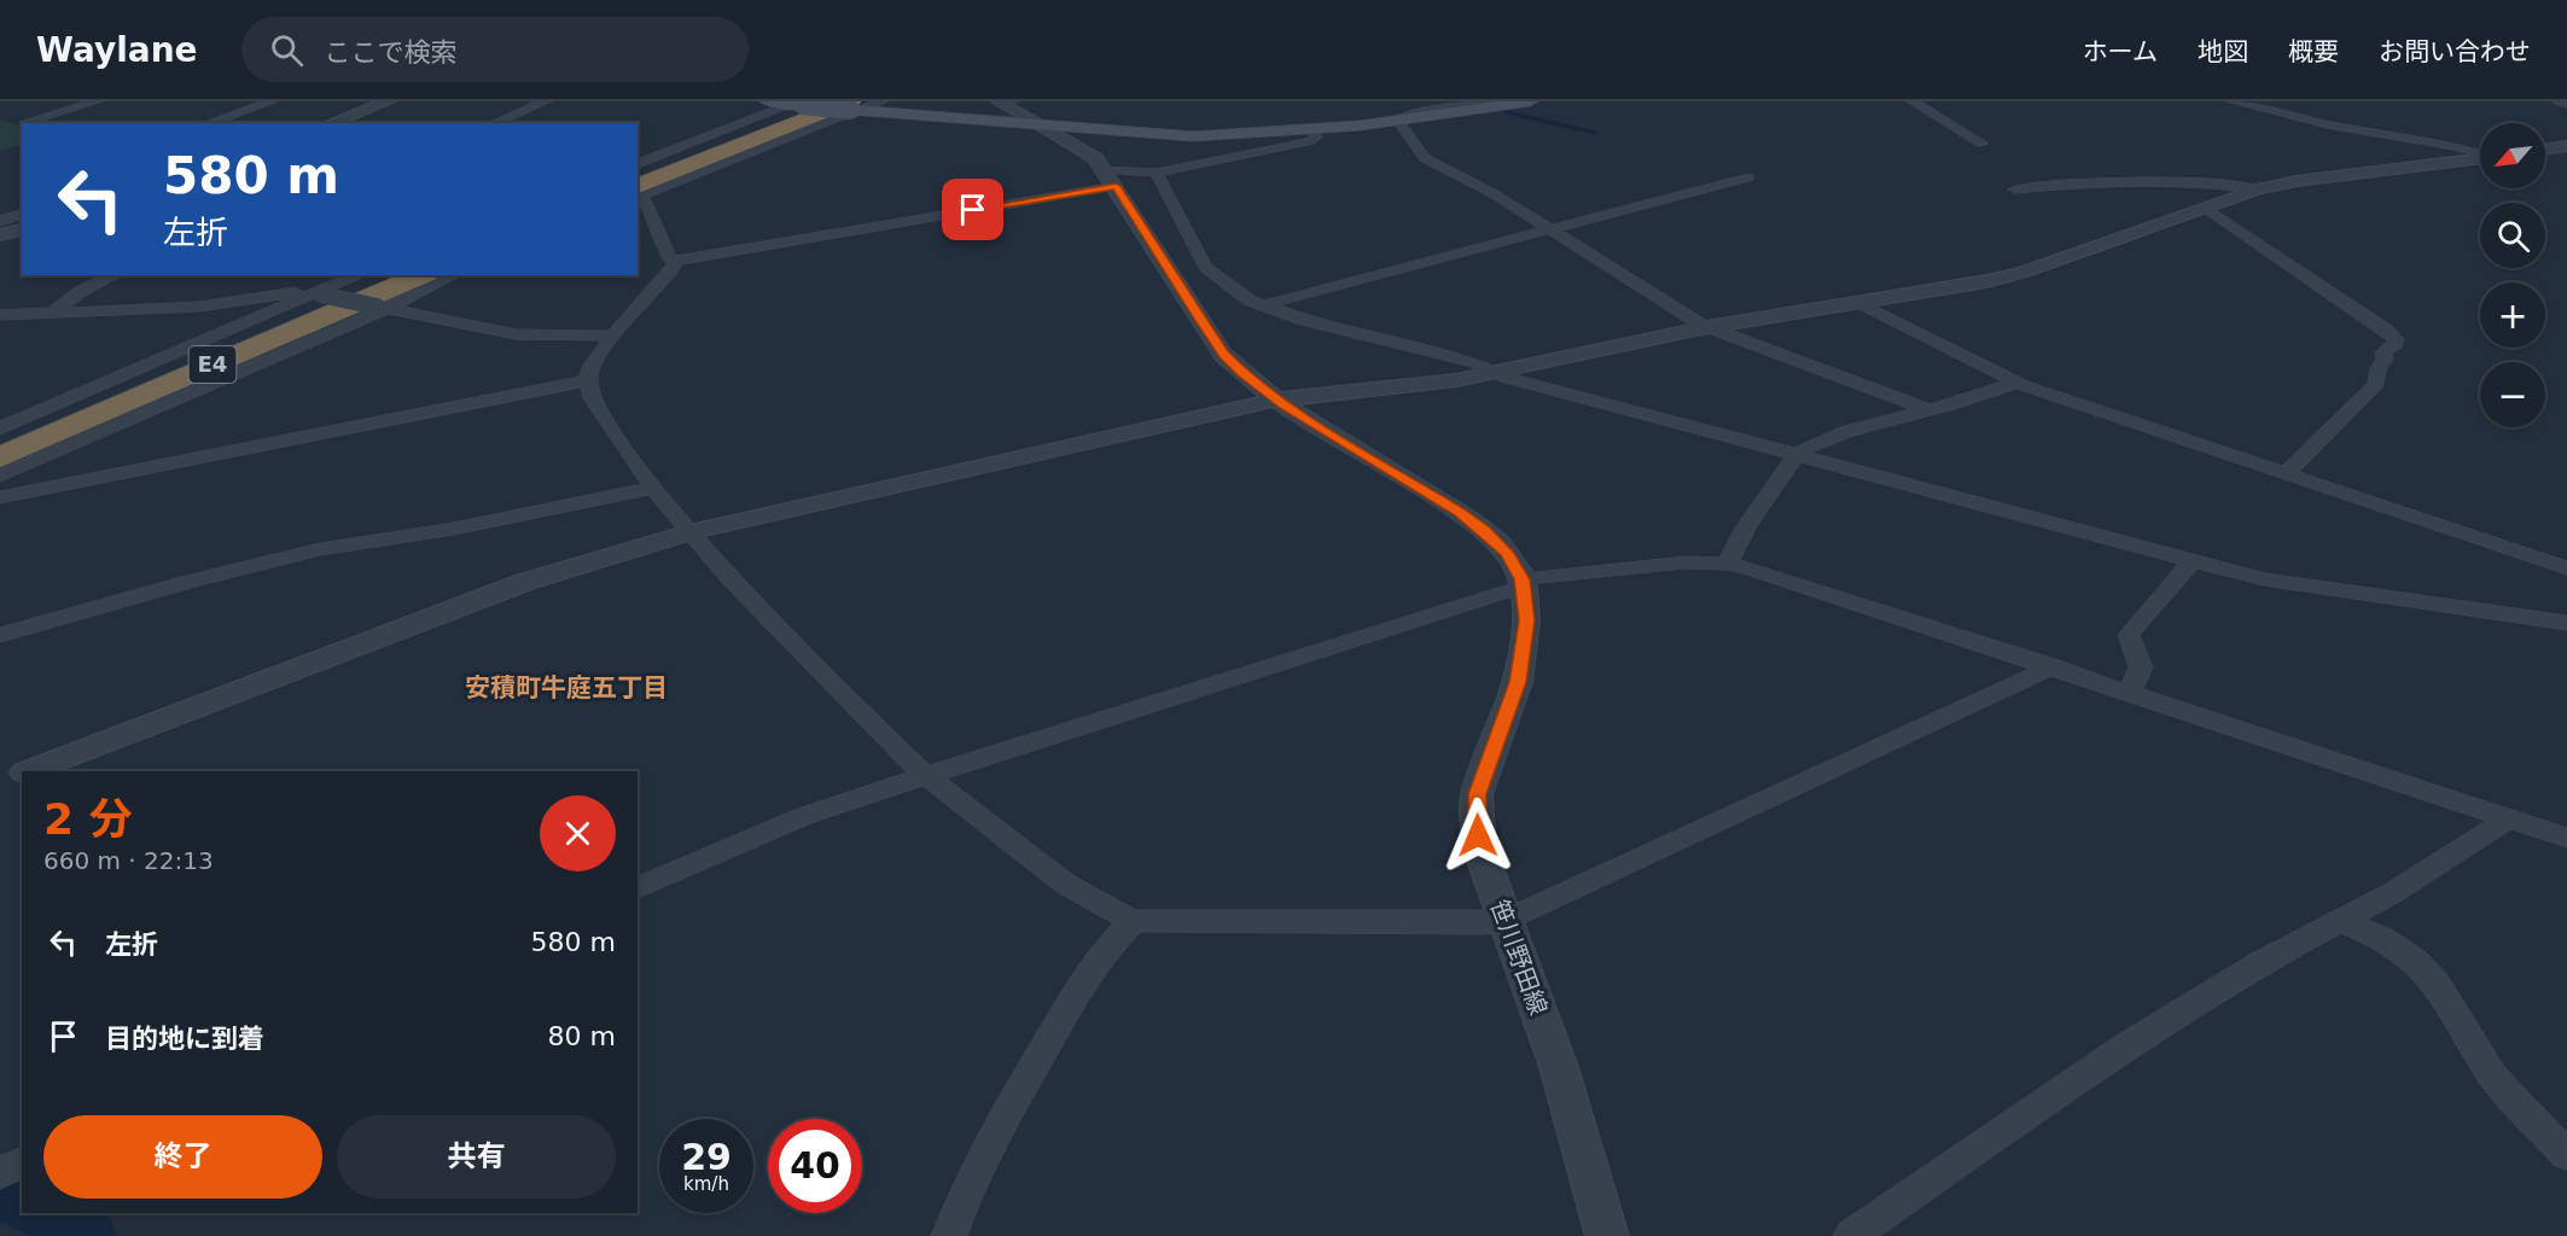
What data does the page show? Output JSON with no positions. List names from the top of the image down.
{
  "streets": {
    "highway": ["E4"],
    "street": ["笹川野田線"]
  },
  "districts": ["安積町牛庭五丁目"],
  "north": "bottom left",
  "page": {
    "header": "Waylane",
    "search": "ここで検索",
    "nav": [
      "ホーム",
      "地図",
      "概要",
      "お問い合わせ"
    ],
    "map_buttons": ["+", "−"],
    "turn": ["580 m", "左折"],
    "heading": ["2 分", "660 m · 22:13"],
    "list": [
      {
        "name": "左折",
        "value": "580 m"
      },
      {
        "name": "目的地に到着",
        "value": "80 m"
      }
    ],
    "buttons": ["終了", "共有"],
    "speed": "29 km/h",
    "limit": "40"
  }
}
